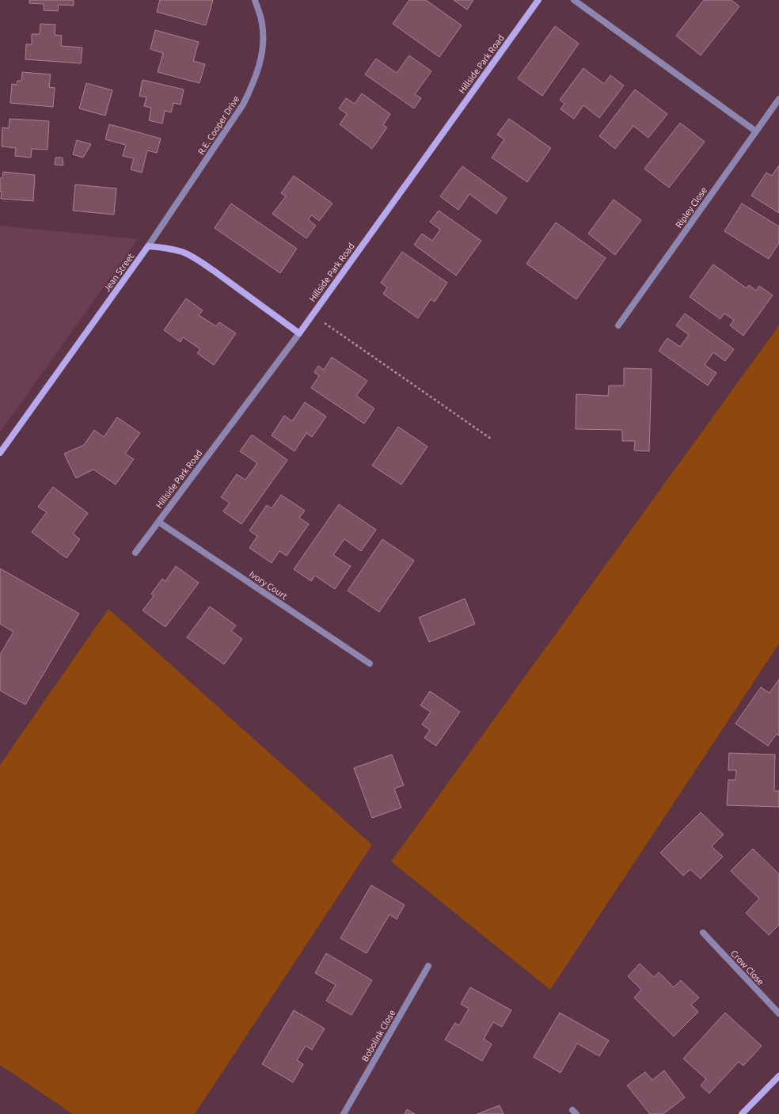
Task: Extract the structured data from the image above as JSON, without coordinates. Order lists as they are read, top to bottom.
{
  "streets": {
    "street": [
      "Hillside Park Road",
      "R.E. Cooper Drive",
      "Ripley Close",
      "Jean Street",
      "Ivory Court",
      "Crow Close",
      "Bobolink Close"
    ]
  },
  "crossings": [
    ["Hillside Park Road", "Ivory Court"],
    ["R.E. Cooper Drive", "Jean Street"]
  ]
}
